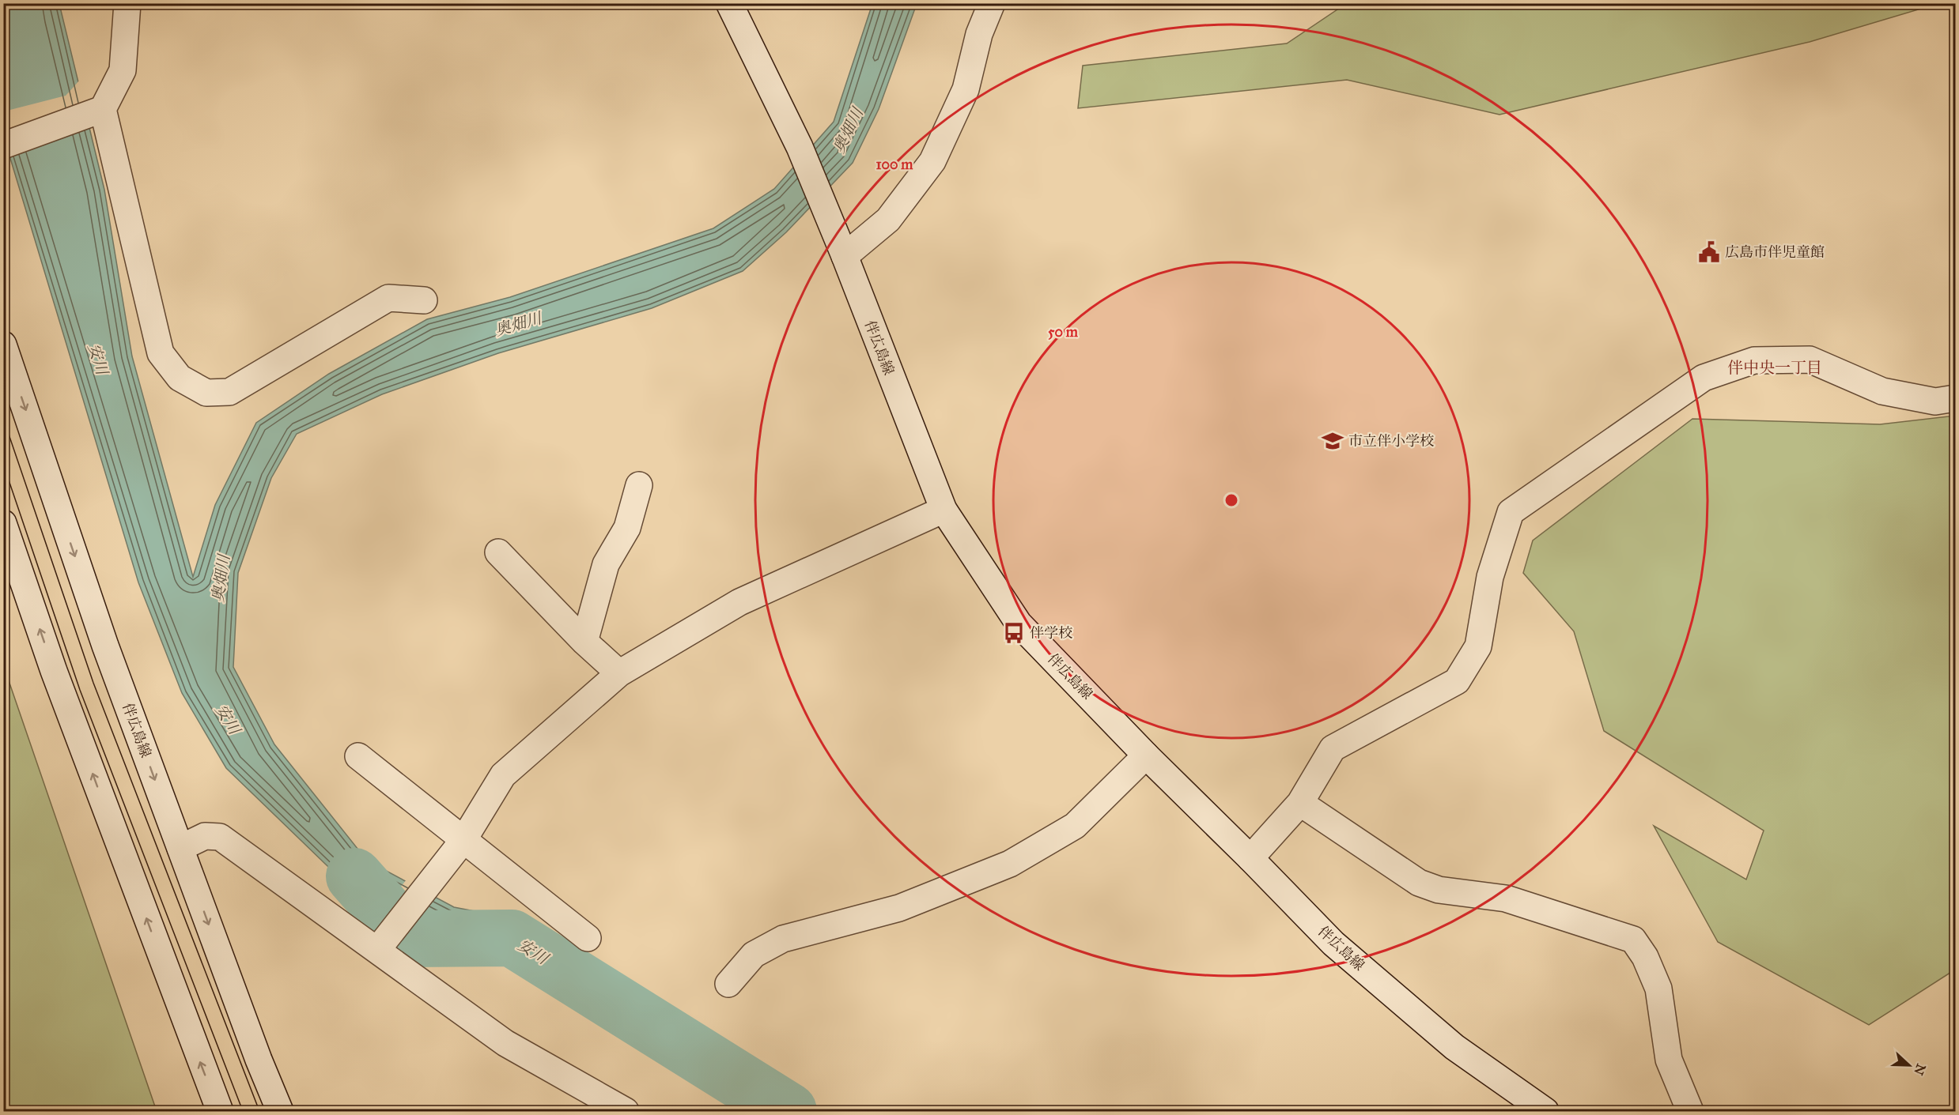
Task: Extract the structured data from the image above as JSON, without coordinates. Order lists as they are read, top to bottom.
{
  "streets": {
    "street": ["伴広島線"]
  },
  "districts": ["伴中央一丁目"],
  "water": ["奥畑川", "安川"],
  "places": {
    "public building": ["広島市伴児童館"],
    "school or university": ["市立伴小学校"],
    "bus stop": ["伴学校"]
  },
  "north": "right",
  "rings": ["100 m", "50 m"]
}
